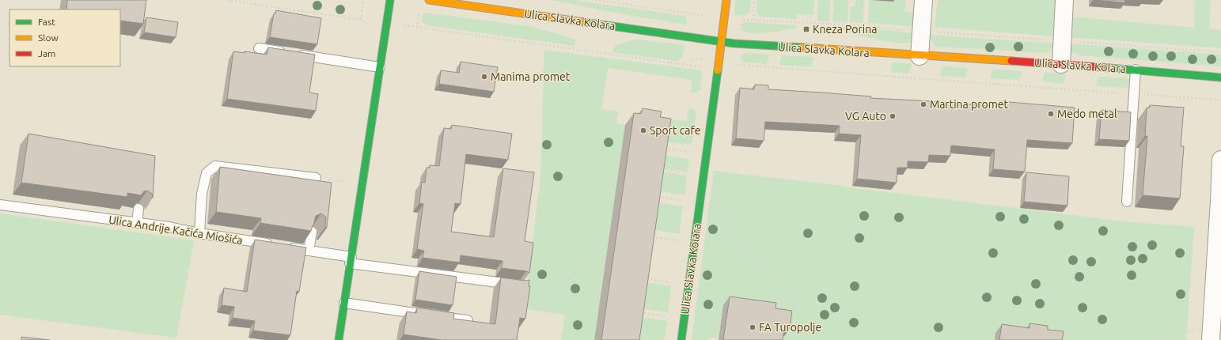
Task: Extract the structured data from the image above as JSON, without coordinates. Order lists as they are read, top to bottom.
{
  "streets": {
    "main road": ["Ulica Slavka Kolara"],
    "lane": ["Ulica Andrije Kačića Miošića"]
  },
  "places": {
    "transit": ["Kneza Porina"],
    "other": [
      "Manima promet",
      "Martina promet",
      "Medo metal",
      "VG Auto",
      "Sport cafe",
      "FA Turopolje"
    ]
  },
  "legend": ["Fast", "Slow", "Jam"]
}
